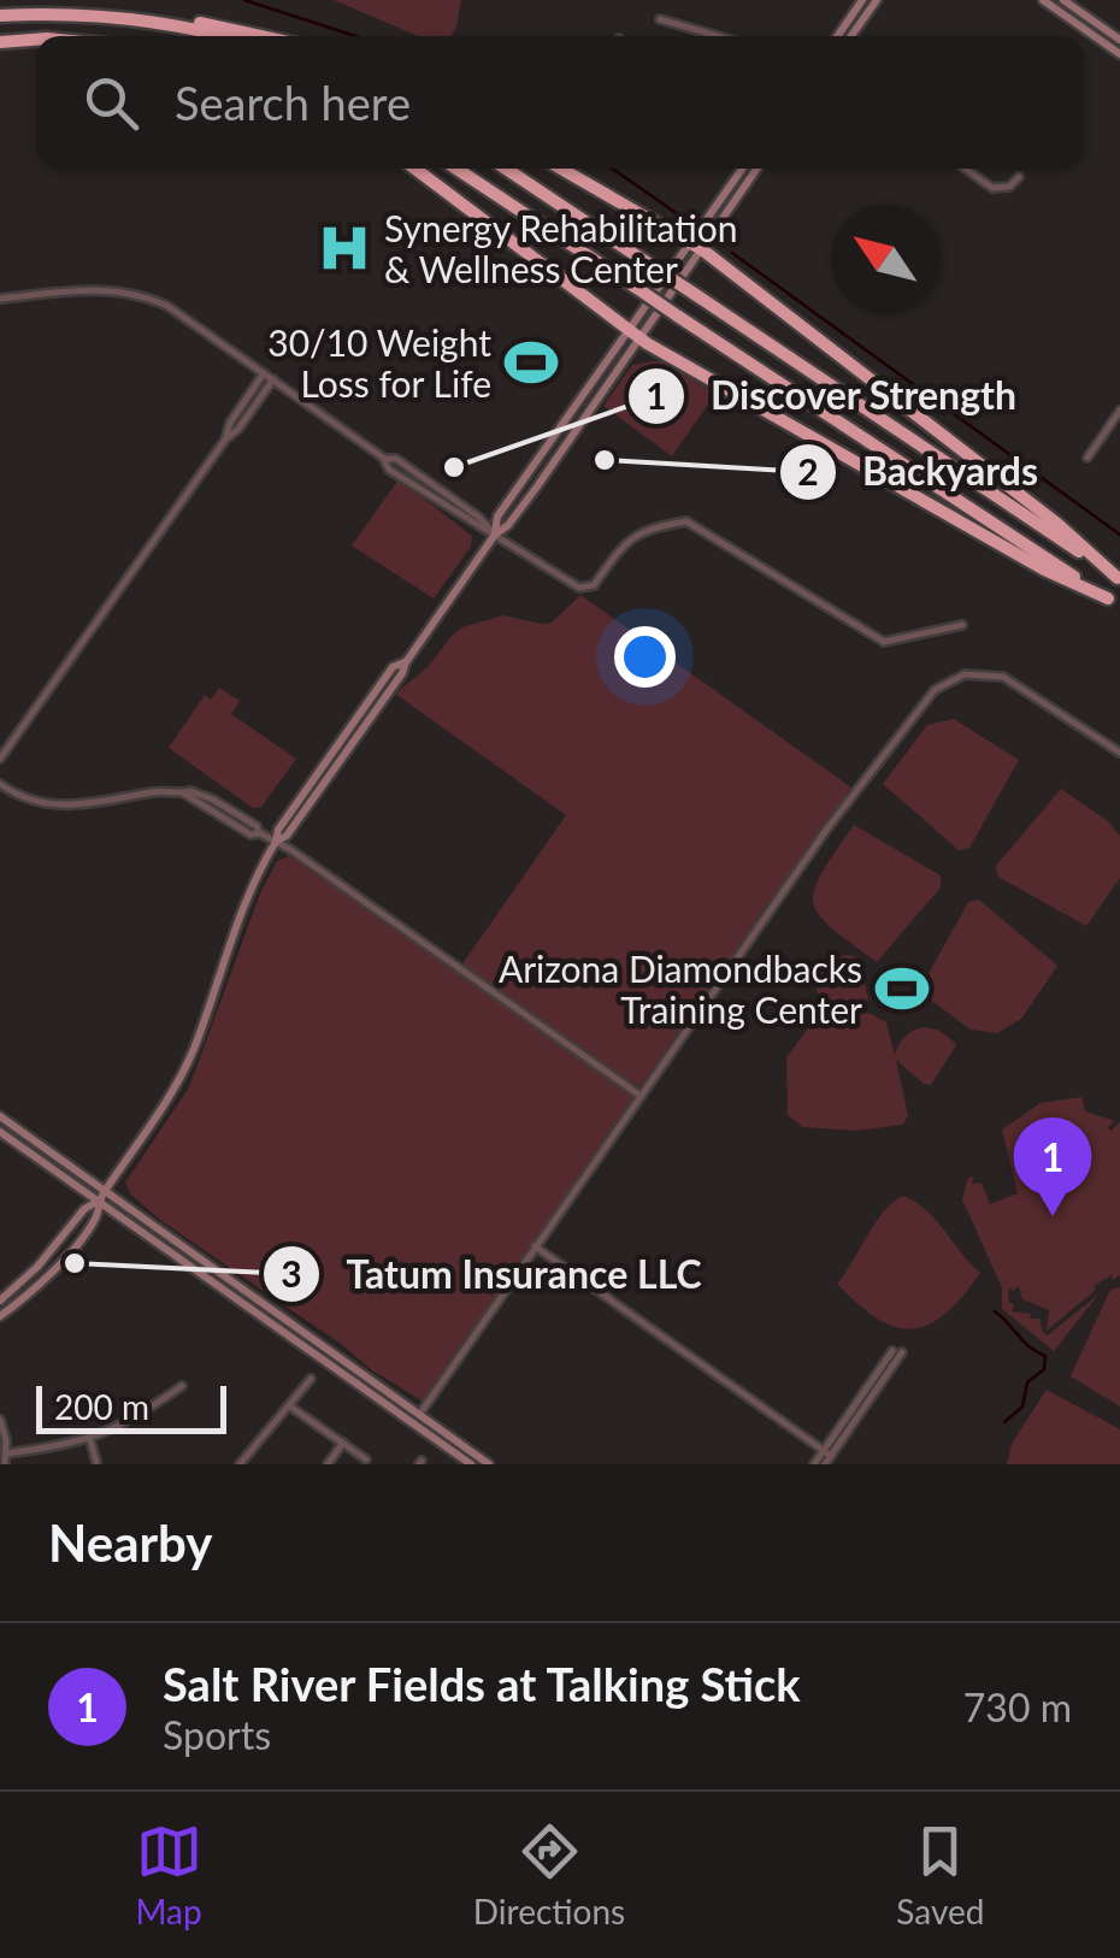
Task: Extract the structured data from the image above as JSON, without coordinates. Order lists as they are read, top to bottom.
{
  "places": {
    "hospital": ["Synergy Rehabilitation & Wellness Center"],
    "sports": ["30/10 Weight Loss for Life", "Arizona Diamondbacks Training Center"],
    "other": ["Backyards", "Discover Strength", "Tatum Insurance LLC"]
  },
  "scale_bar": "200 m",
  "north": "top left",
  "page": {
    "search": "Search here",
    "pins": "1",
    "scale": "200 m",
    "heading": "Nearby",
    "list": [
      {
        "mark": "1",
        "name": "Salt River Fields at Talking Stick",
        "note": "Sports",
        "value": "730 m"
      }
    ],
    "nav": ["Map", "Directions", "Saved"]
  }
}
